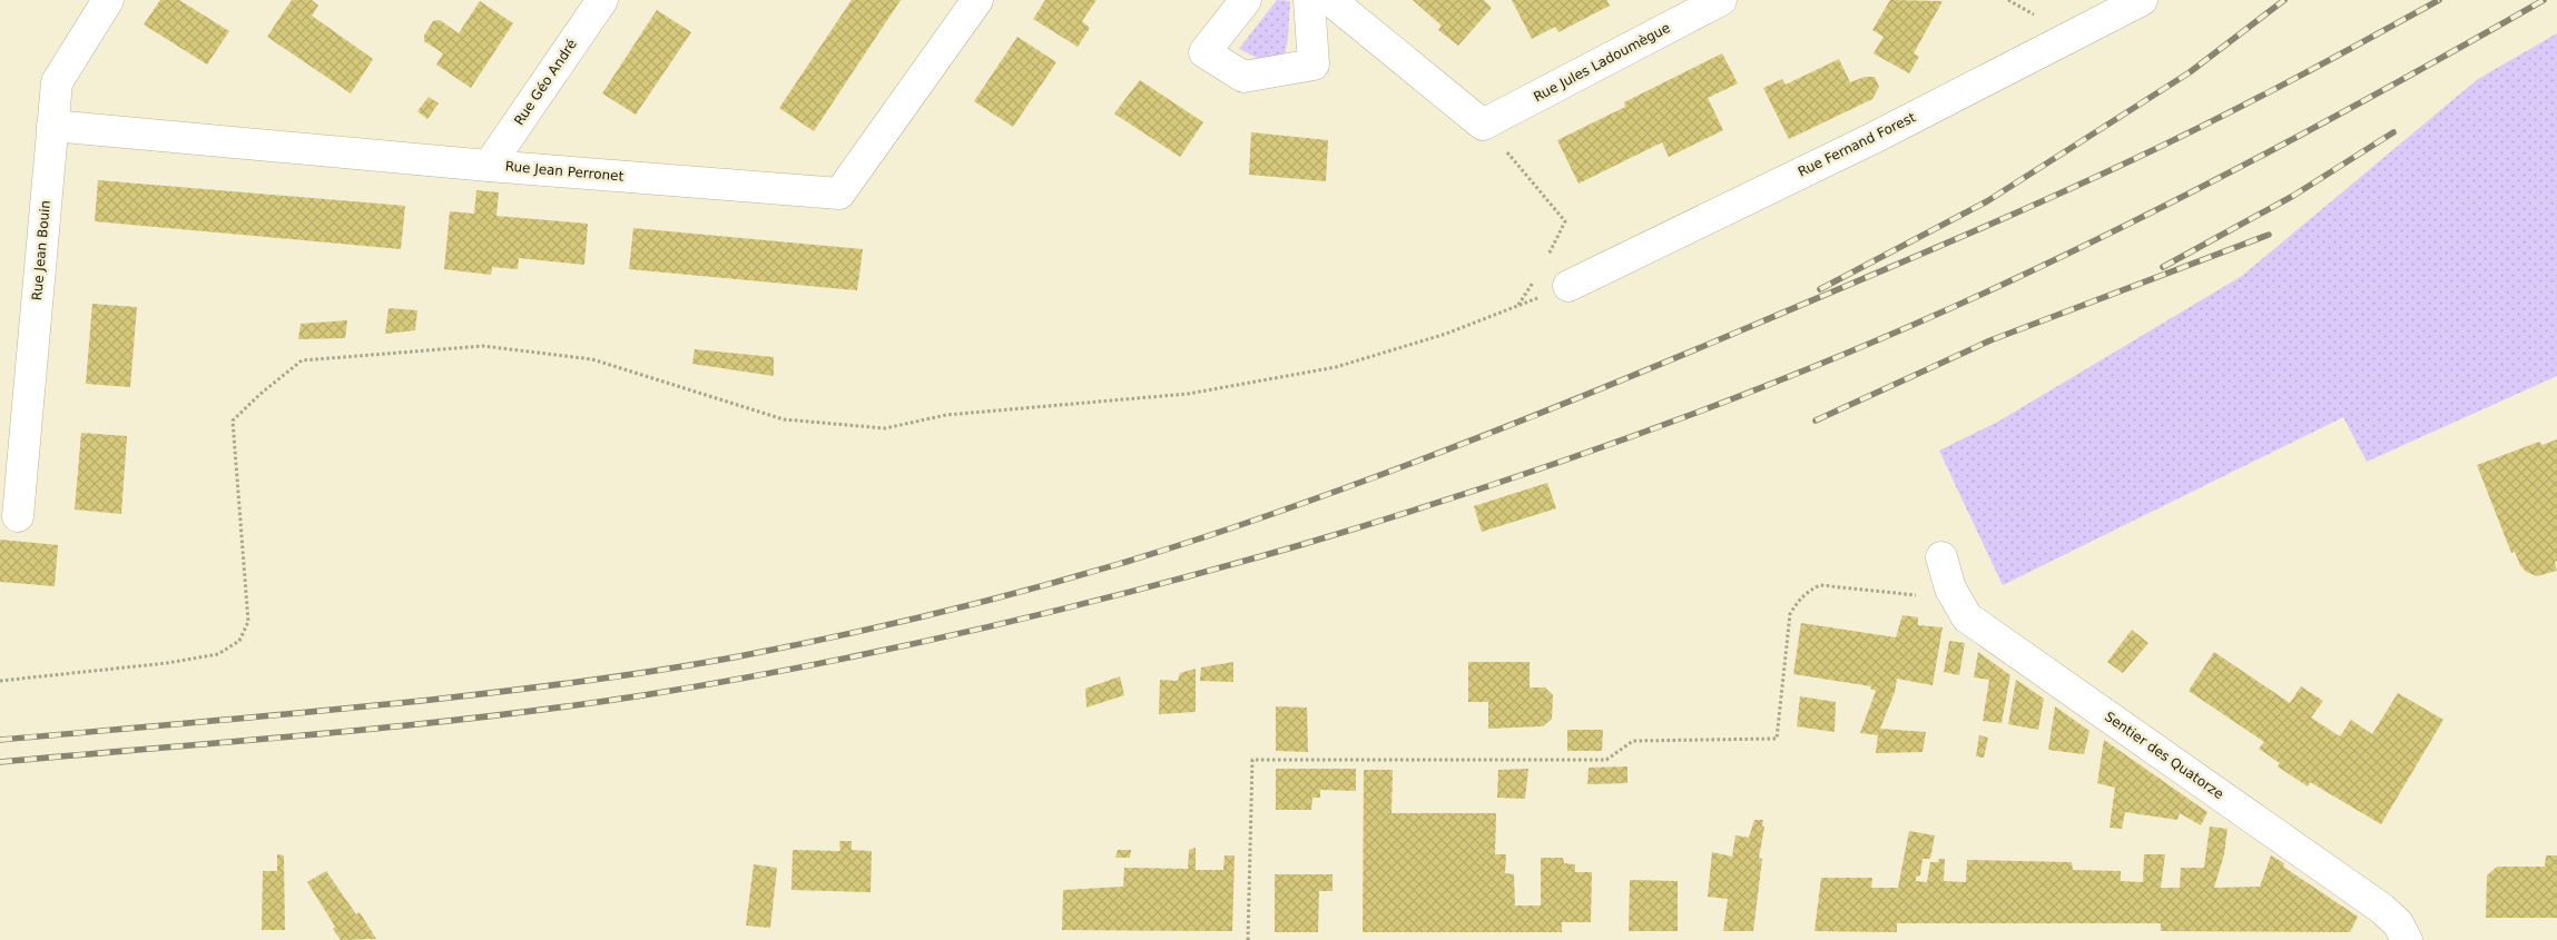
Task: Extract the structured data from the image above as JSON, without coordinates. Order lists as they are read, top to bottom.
{
  "streets": {
    "street": [
      "Rue Jules Ladoumègue",
      "Rue Géo André",
      "Rue Fernand Forest",
      "Rue Jean Perronet",
      "Rue Jean Bouin",
      "Sentier des Quatorze"
    ]
  },
  "crossings": [
    ["Rue Géo André", "Rue Jean Perronet"],
    ["Rue Jean Perronet", "Rue Jean Bouin"]
  ]
}
